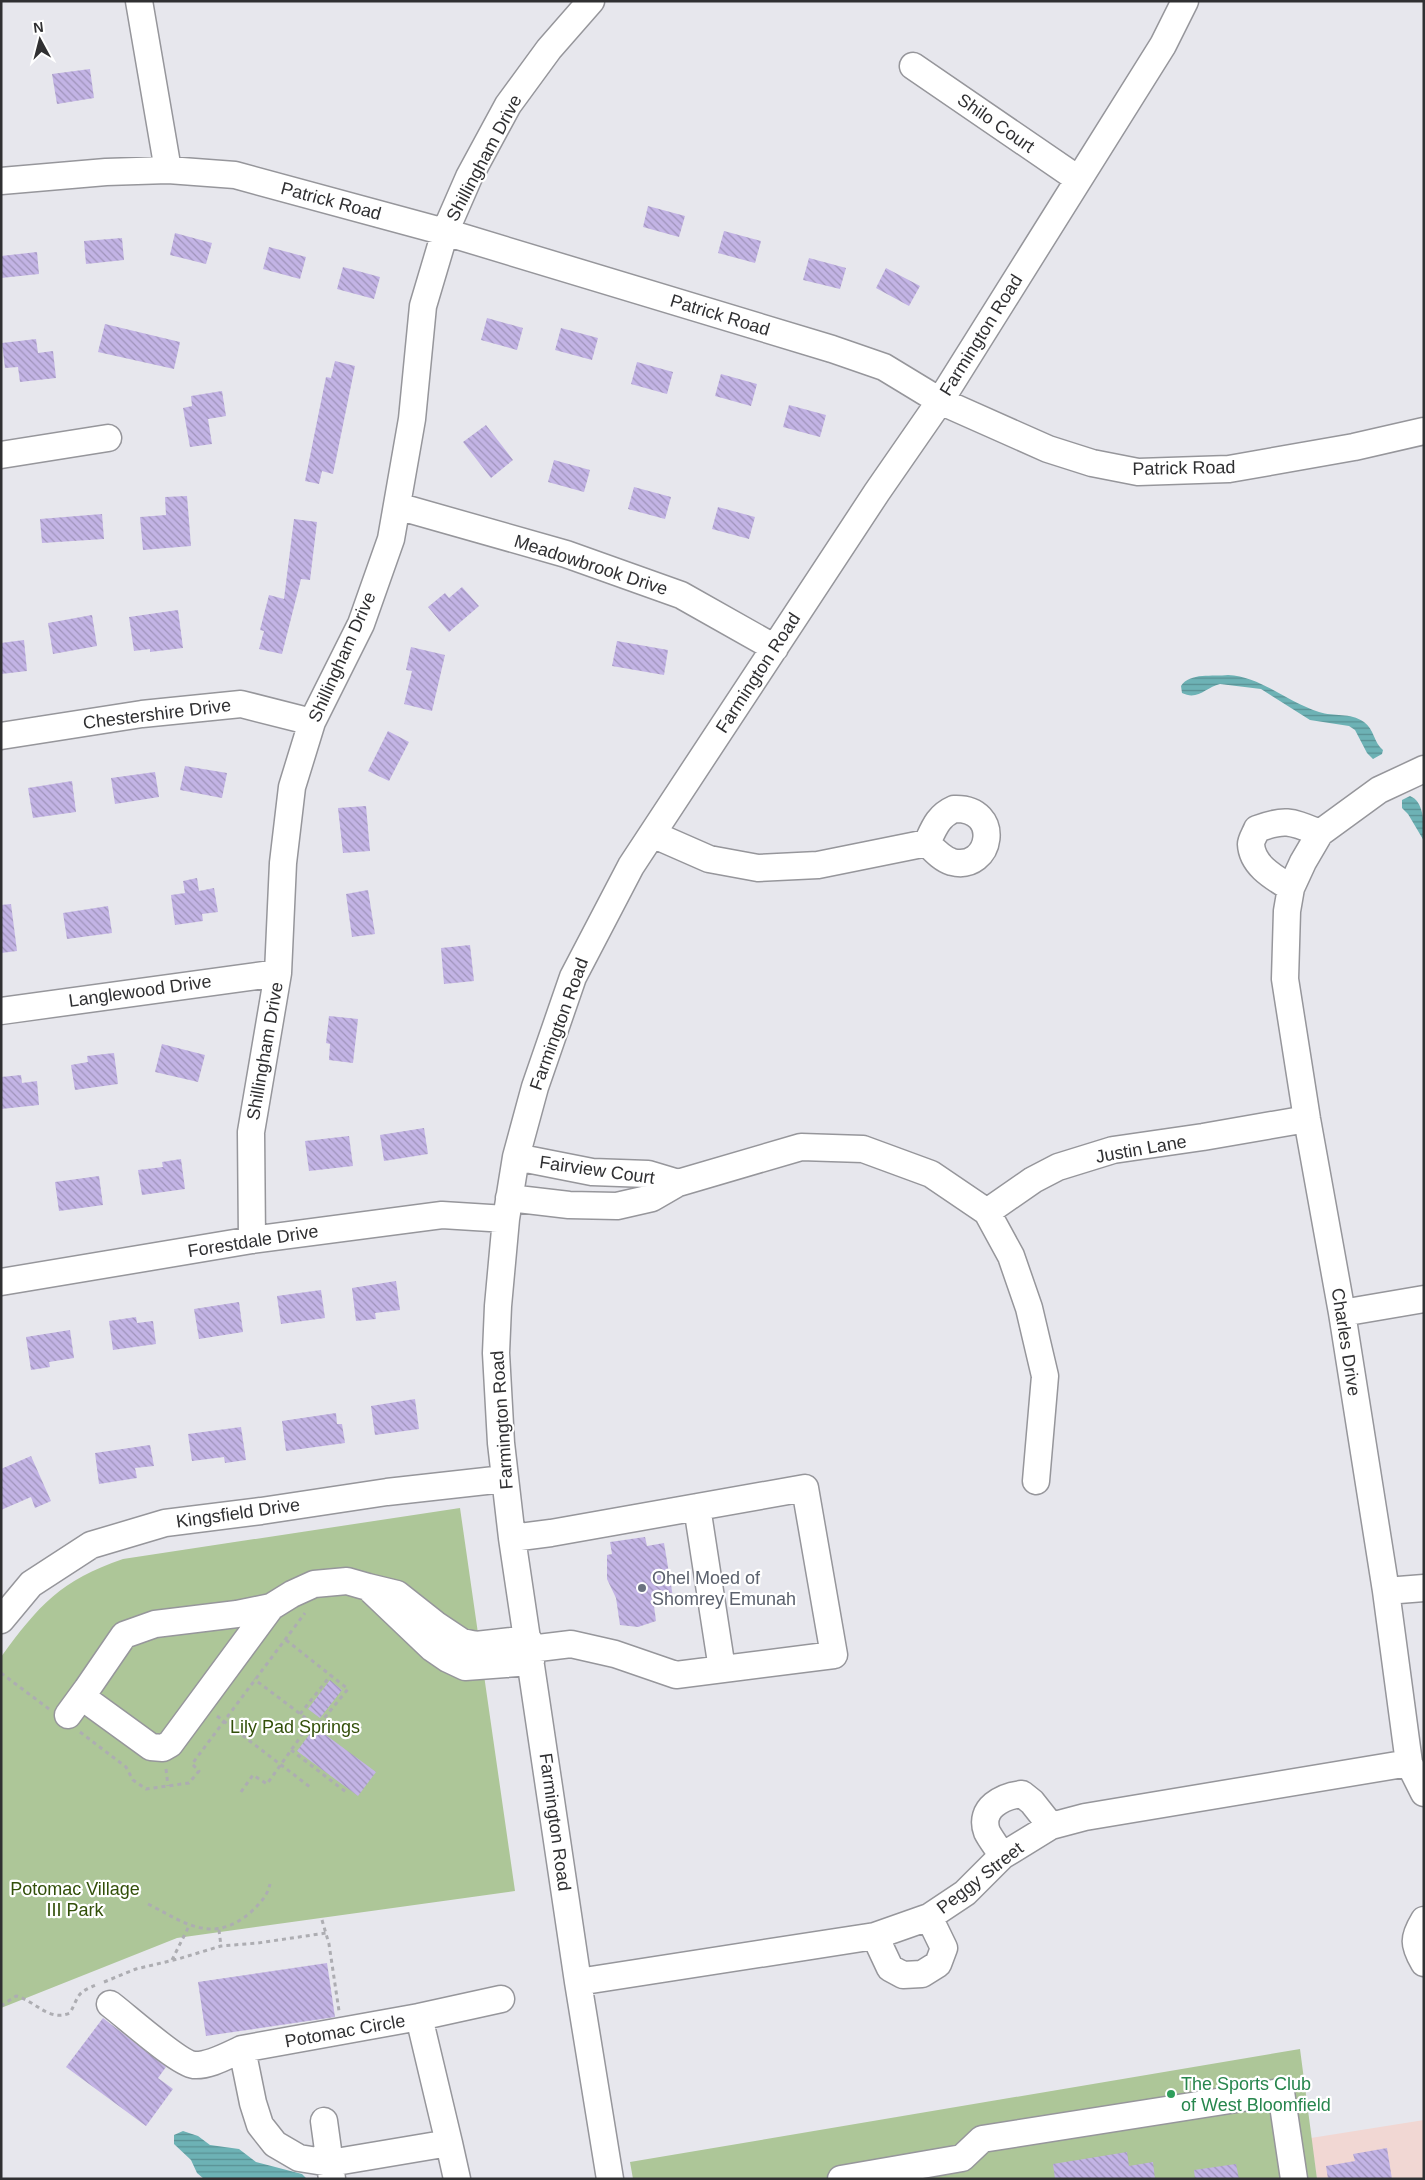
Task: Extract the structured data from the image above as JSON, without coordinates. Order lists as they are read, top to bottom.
{
  "streets": {
    "street": [
      "Shilo Court",
      "Shillingham Drive",
      "Patrick Road",
      "Farmington Road",
      "Meadowbrook Drive",
      "Chestershire Drive",
      "Langlewood Drive",
      "Justin Lane",
      "Fairview Court",
      "Forestdale Drive",
      "Charles Drive",
      "Kingsfield Drive",
      "Peggy Street",
      "Potomac Circle"
    ]
  },
  "crossings": [
    ["Shilo Court", "Farmington Road"],
    ["Shillingham Drive", "Patrick Road"],
    ["Shillingham Drive", "Meadowbrook Drive"],
    ["Shillingham Drive", "Chestershire Drive"],
    ["Shillingham Drive", "Langlewood Drive"],
    ["Shillingham Drive", "Forestdale Drive"],
    ["Patrick Road", "Farmington Road"],
    ["Farmington Road", "Meadowbrook Drive"],
    ["Farmington Road", "Fairview Court"],
    ["Farmington Road", "Forestdale Drive"],
    ["Farmington Road", "Kingsfield Drive"],
    ["Farmington Road", "Peggy Street"],
    ["Justin Lane", "Fairview Court"],
    ["Justin Lane", "Charles Drive"],
    ["Fairview Court", "Forestdale Drive"],
    ["Charles Drive", "Peggy Street"]
  ],
  "parks": ["Lily Pad Springs", "Potomac Village III Park"],
  "places": ["Ohel Moed of Shomrey Emunah", "The Sports Club of West Bloomfield"],
  "north": "top"
}
